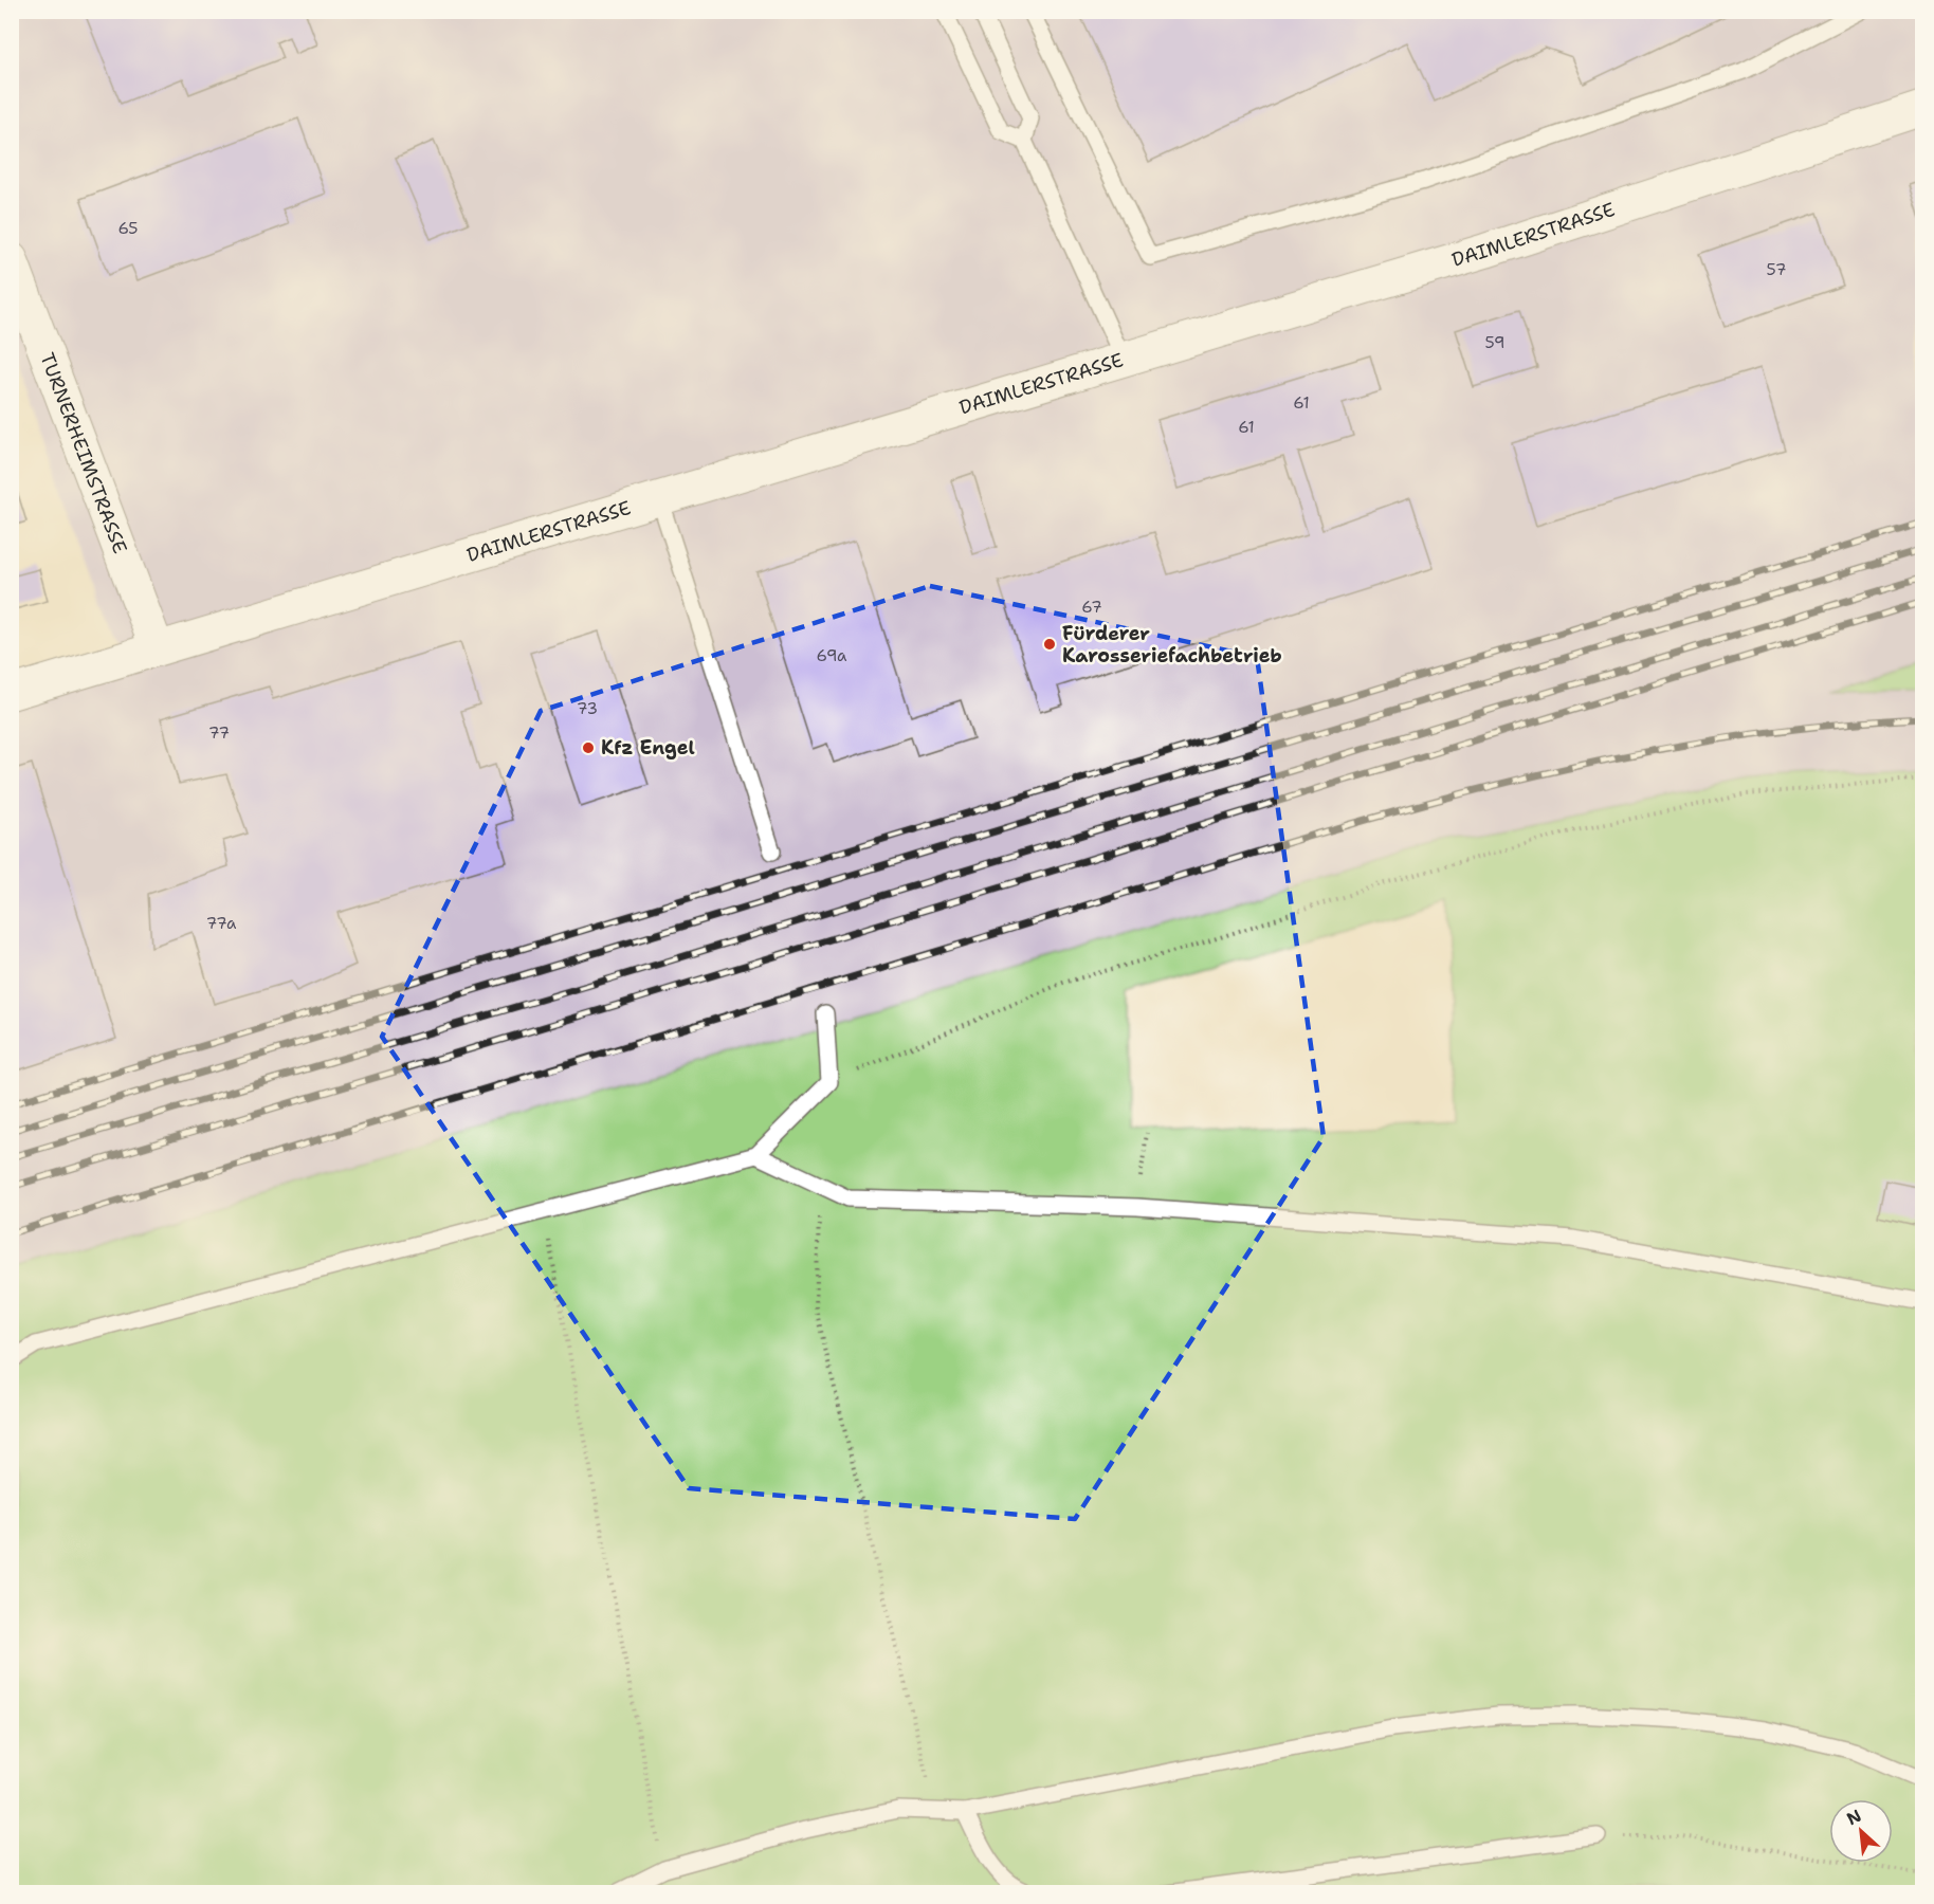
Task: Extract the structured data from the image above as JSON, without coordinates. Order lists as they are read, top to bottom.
{
  "streets": {
    "street": ["DAIMLERSTRASSE", "TURNERHEIMSTRASSE"]
  },
  "crossings": [
    ["DAIMLERSTRASSE", "TURNERHEIMSTRASSE"]
  ],
  "places": ["Fürderer Karosseriefachbetrieb", "Kfz Engel"],
  "house_numbers": [
    "65",
    "57",
    "59",
    "61",
    "61",
    "67",
    "69a",
    "73",
    "77",
    "77a"
  ],
  "north": "top left"
}
